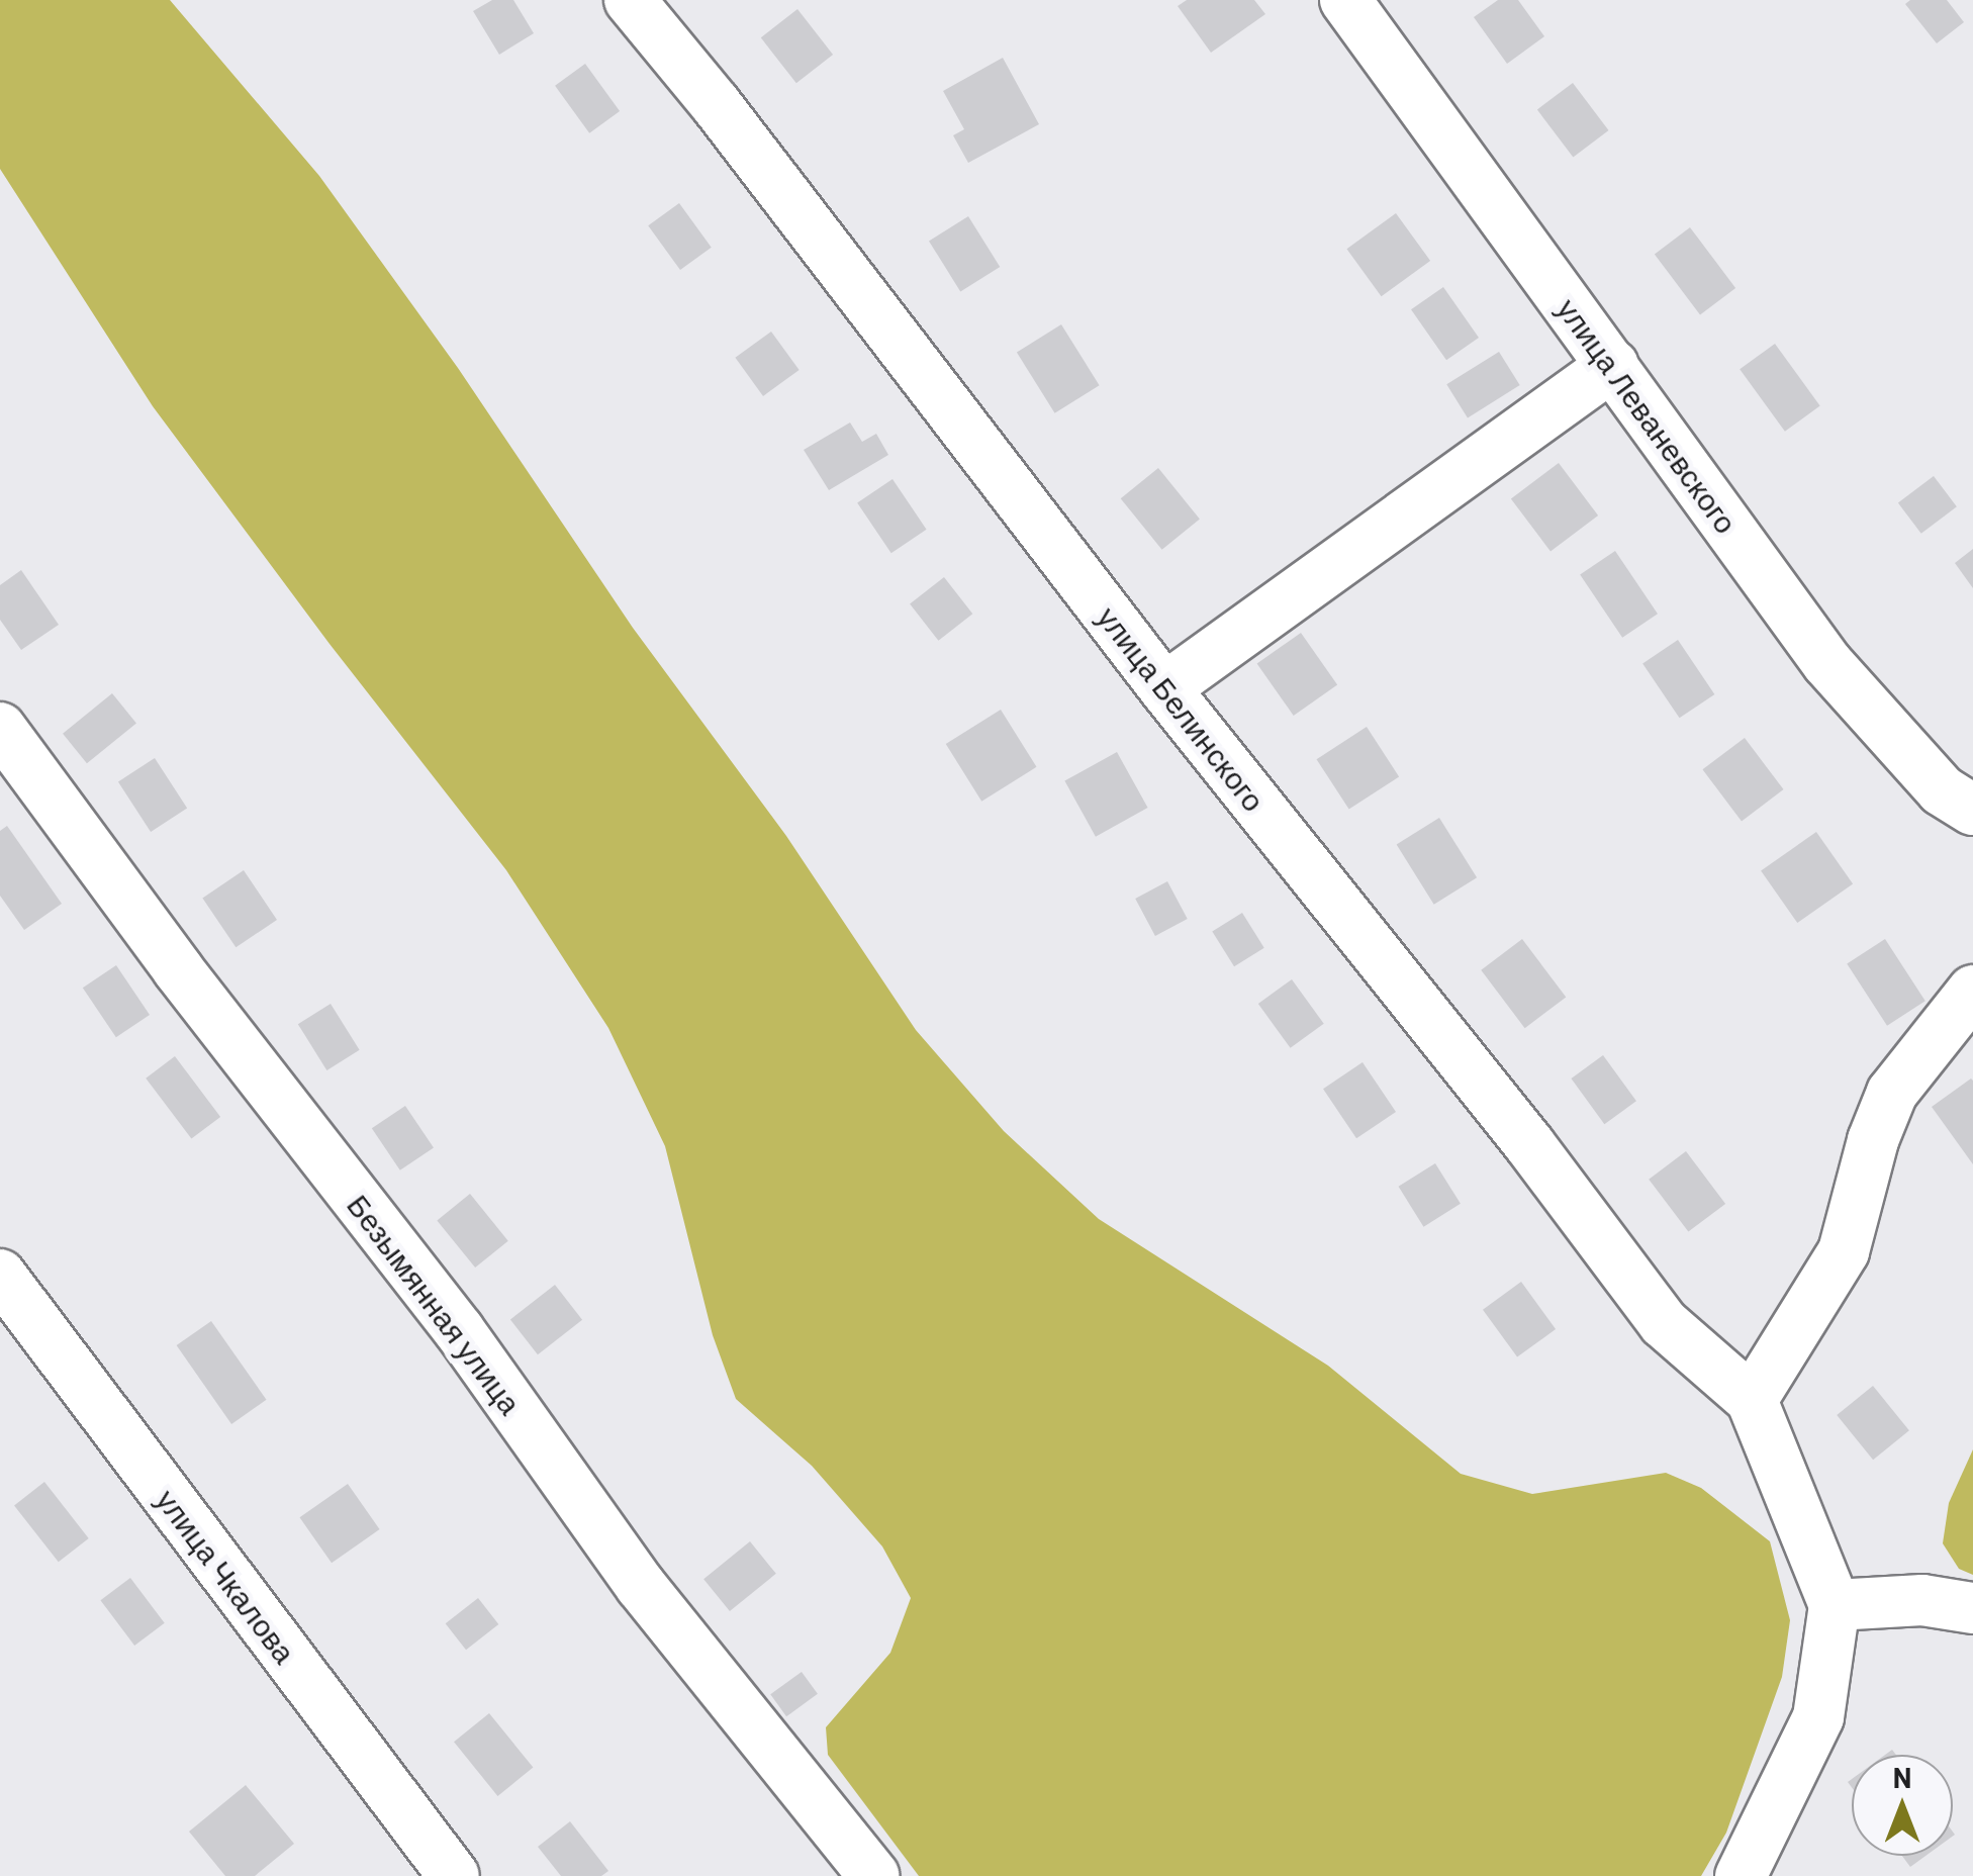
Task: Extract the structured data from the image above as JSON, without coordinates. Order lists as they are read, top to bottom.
{
  "streets": {
    "street": [
      "улица Леваневского",
      "улица Белинского",
      "Безымянная улица",
      "улица Чкалова"
    ]
  },
  "north": "top"
}
